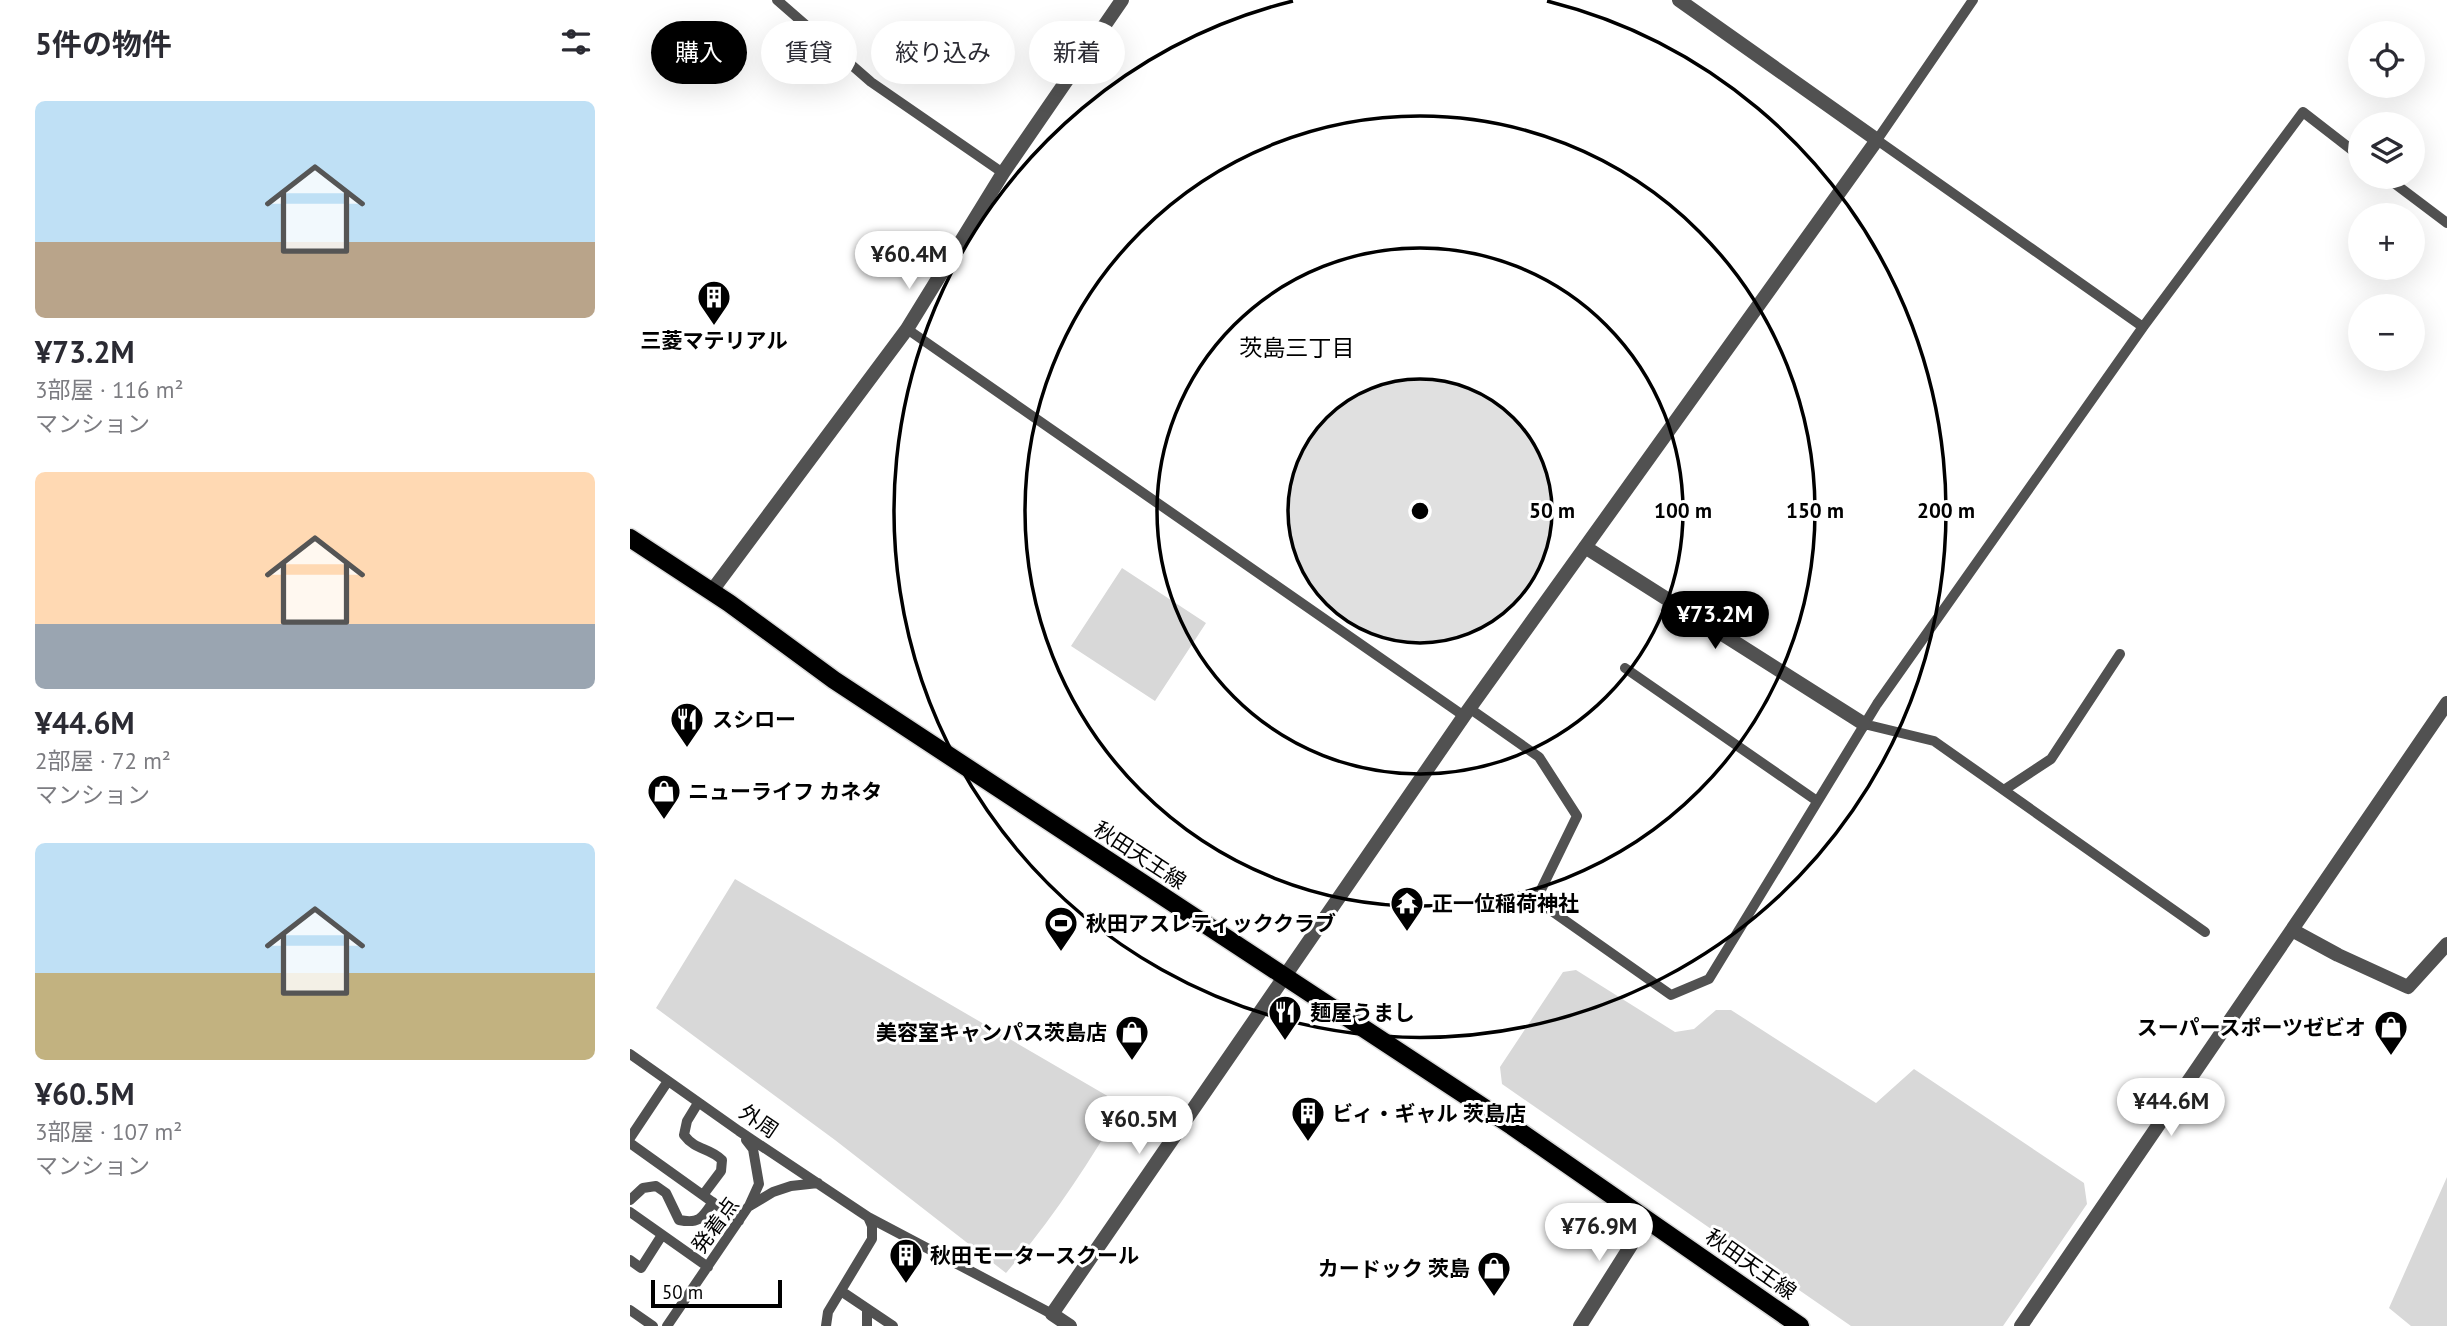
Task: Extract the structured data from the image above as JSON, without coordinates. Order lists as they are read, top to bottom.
{
  "streets": {
    "main road": ["秋田天王線"],
    "lane": ["外周", "発着点"]
  },
  "crossings": [
    ["外周", "発着点"]
  ],
  "districts": ["茨島三丁目"],
  "places": {
    "building": ["三菱マテリアル", "ビィ・ギャル 茨島店", "秋田モータースクール"],
    "restaurant": ["スシロー", "麺屋うまし"],
    "shop": [
      "ニューライフ カネタ",
      "スーパースポーツゼビオ",
      "美容室キャンパス茨島店",
      "カードック 茨島"
    ],
    "temple": ["正一位稲荷神社"],
    "sports": ["秋田アスレティッククラブ"]
  },
  "scale_bar": "50 m",
  "page": {
    "heading": "5件の物件",
    "map_buttons": ["+", "−"],
    "chip": [
      "購入",
      "賃貸",
      "絞り込み",
      "新着"
    ],
    "list": [
      {
        "name": "¥73.2M",
        "note": "3部屋 · 116 m² · マンション"
      },
      {
        "name": "¥44.6M",
        "note": "2部屋 · 72 m² · マンション"
      },
      {
        "name": "¥60.5M",
        "note": "3部屋 · 107 m² · マンション"
      }
    ],
    "price": [
      "¥60.4M",
      "¥73.2M",
      "¥44.6M",
      "¥60.5M",
      "¥76.9M"
    ],
    "scale": "50 m"
  },
  "rings": [
    "50 m",
    "100 m",
    "150 m",
    "200 m"
  ]
}
